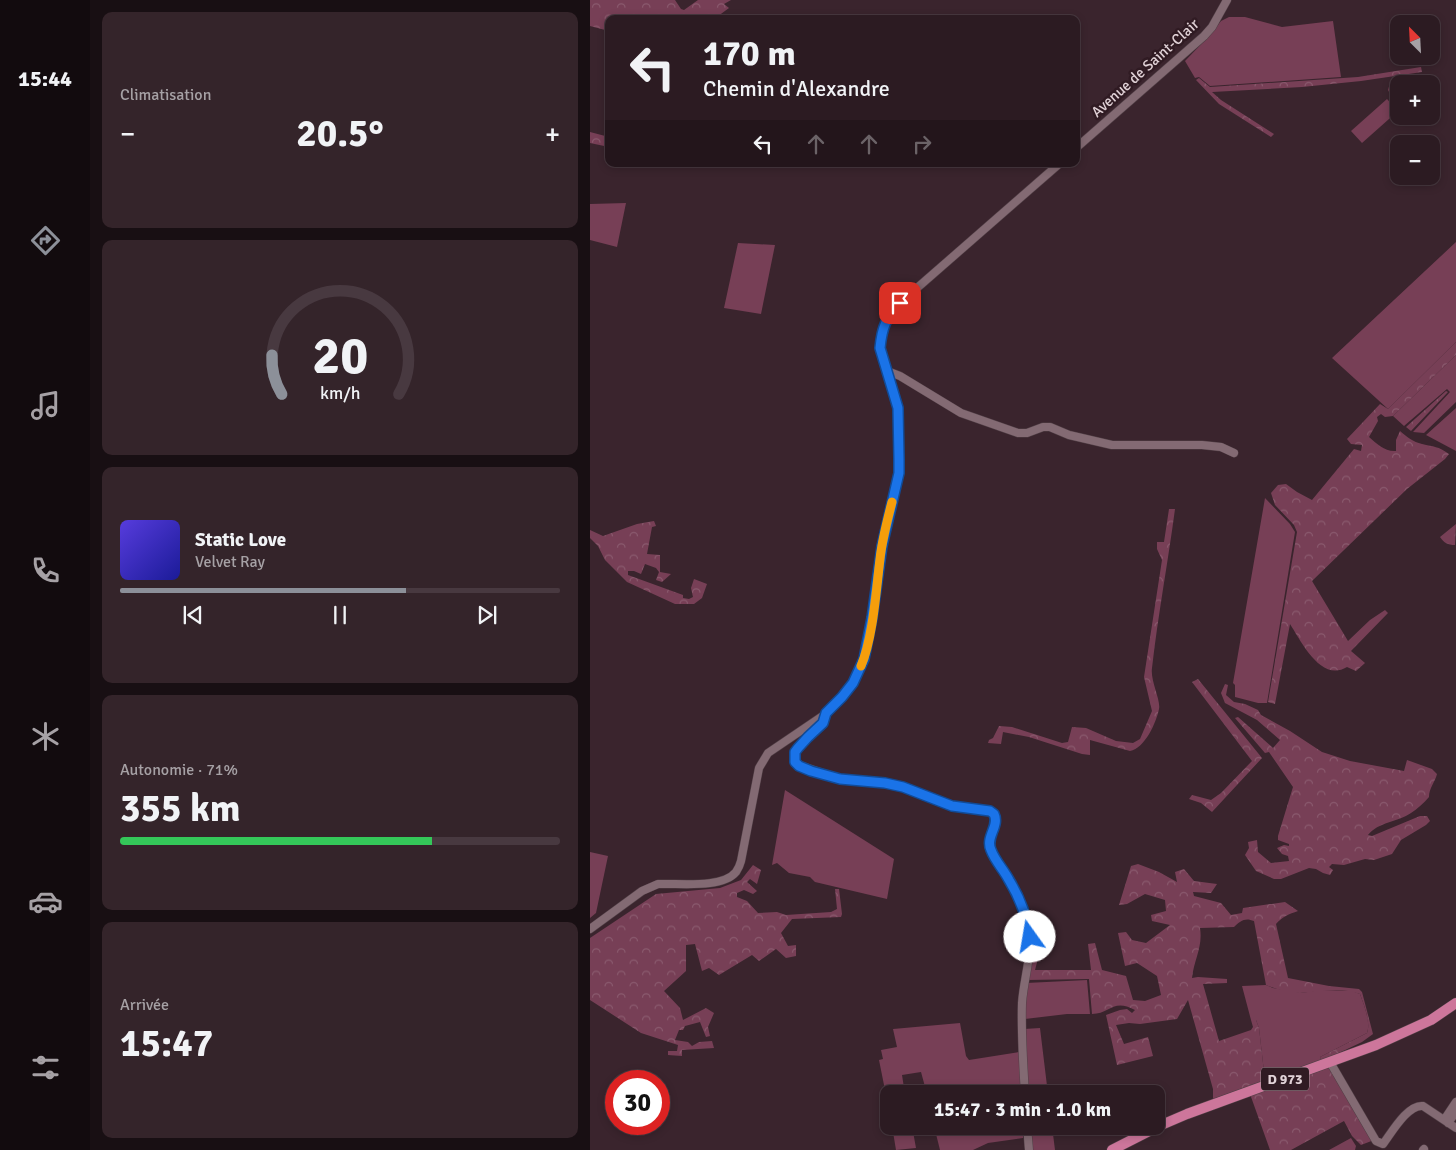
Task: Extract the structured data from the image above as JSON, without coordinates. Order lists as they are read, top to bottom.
{
  "streets": {
    "main road": ["D 973"],
    "street": ["Avenue de Saint-Clair"]
  },
  "north": "top left",
  "page": {
    "tabs": "15:44",
    "tile": [
      "Climatisation",
      ["Autonomie · 71%", "355 km"],
      ["Arrivée", "15:47"]
    ],
    "map_buttons": ["+", "−"],
    "turn": ["170 m", "Chemin d'Alexandre"],
    "heat": ["−", "20.5°", "+"],
    "song": ["Static Love", "Velvet Ray"],
    "limit": "30",
    "trip": "15:47 · 3 min · 1.0 km",
    "gauge": ["20", "km/h"]
  }
}
